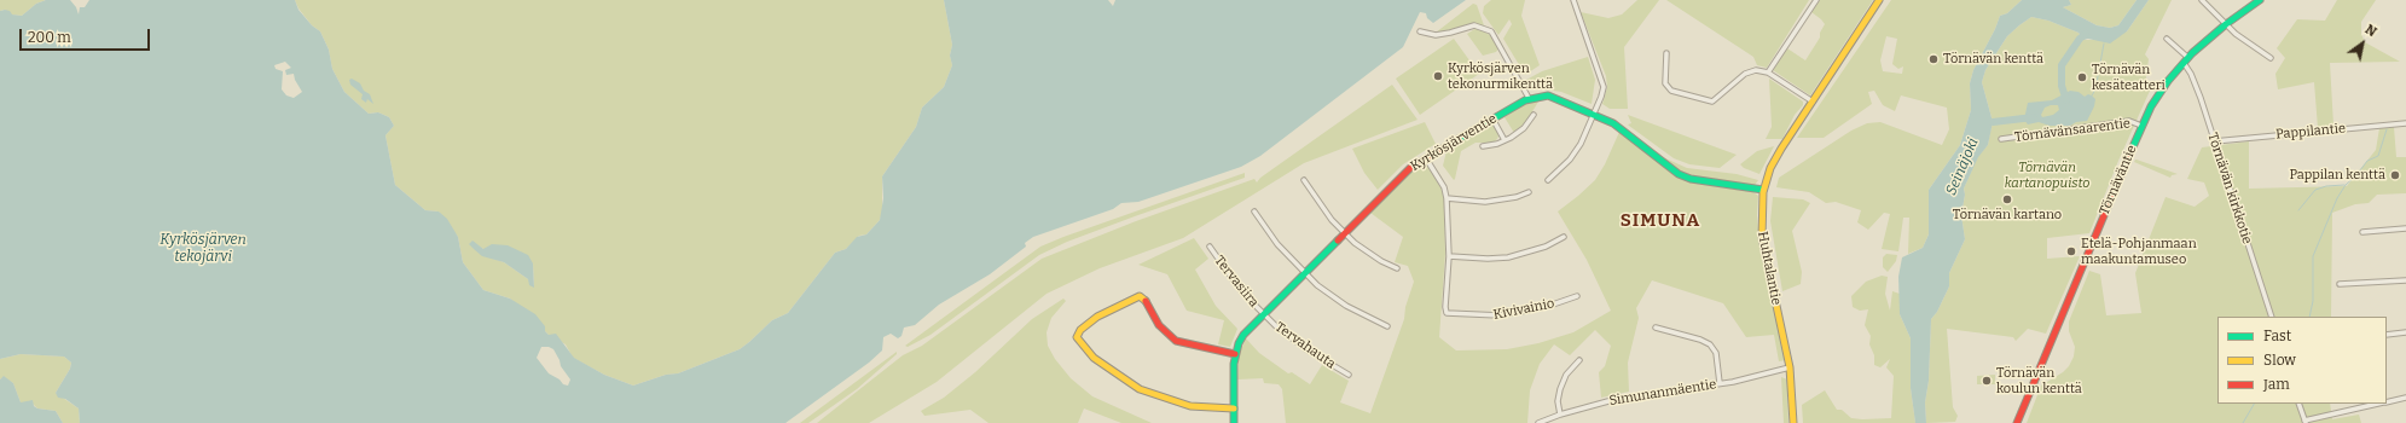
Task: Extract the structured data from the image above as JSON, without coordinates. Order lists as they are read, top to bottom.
{
  "streets": {
    "street": [
      "Törnävänsaarentie",
      "Pappilantie",
      "Kyrkösjärventie",
      "Törnäväntie",
      "Törnävän kirkkotie",
      "Huhtalantie",
      "Tervasiira",
      "Kivivainio",
      "Tervahauta",
      "Simunanmäentie"
    ]
  },
  "crossings": [
    ["Törnävänsaarentie", "Törnäväntie"],
    ["Pappilantie", "Törnävän kirkkotie"],
    ["Kyrkösjärventie", "Huhtalantie"],
    ["Kyrkösjärventie", "Tervasiira"],
    ["Kyrkösjärventie", "Tervahauta"],
    ["Törnäväntie", "Törnävän kirkkotie"],
    ["Huhtalantie", "Simunanmäentie"],
    ["Tervasiira", "Tervahauta"]
  ],
  "districts": ["SIMUNA"],
  "water": ["Seinäjoki", "Kyrkösjärven tekojärvi"],
  "parks": ["Törnävän kartanopuisto"],
  "places": [
    "Törnävän kenttä",
    "Kyrkösjärven tekonurmikenttä",
    "Törnävän kesäteatteri",
    "Pappilan kenttä",
    "Törnävän kartano",
    "Etelä-Pohjanmaan maakuntamuseo",
    "Törnävän koulun kenttä"
  ],
  "legend": ["Fast", "Slow", "Jam"],
  "scale_bar": "200 m",
  "north": "top right"
}
